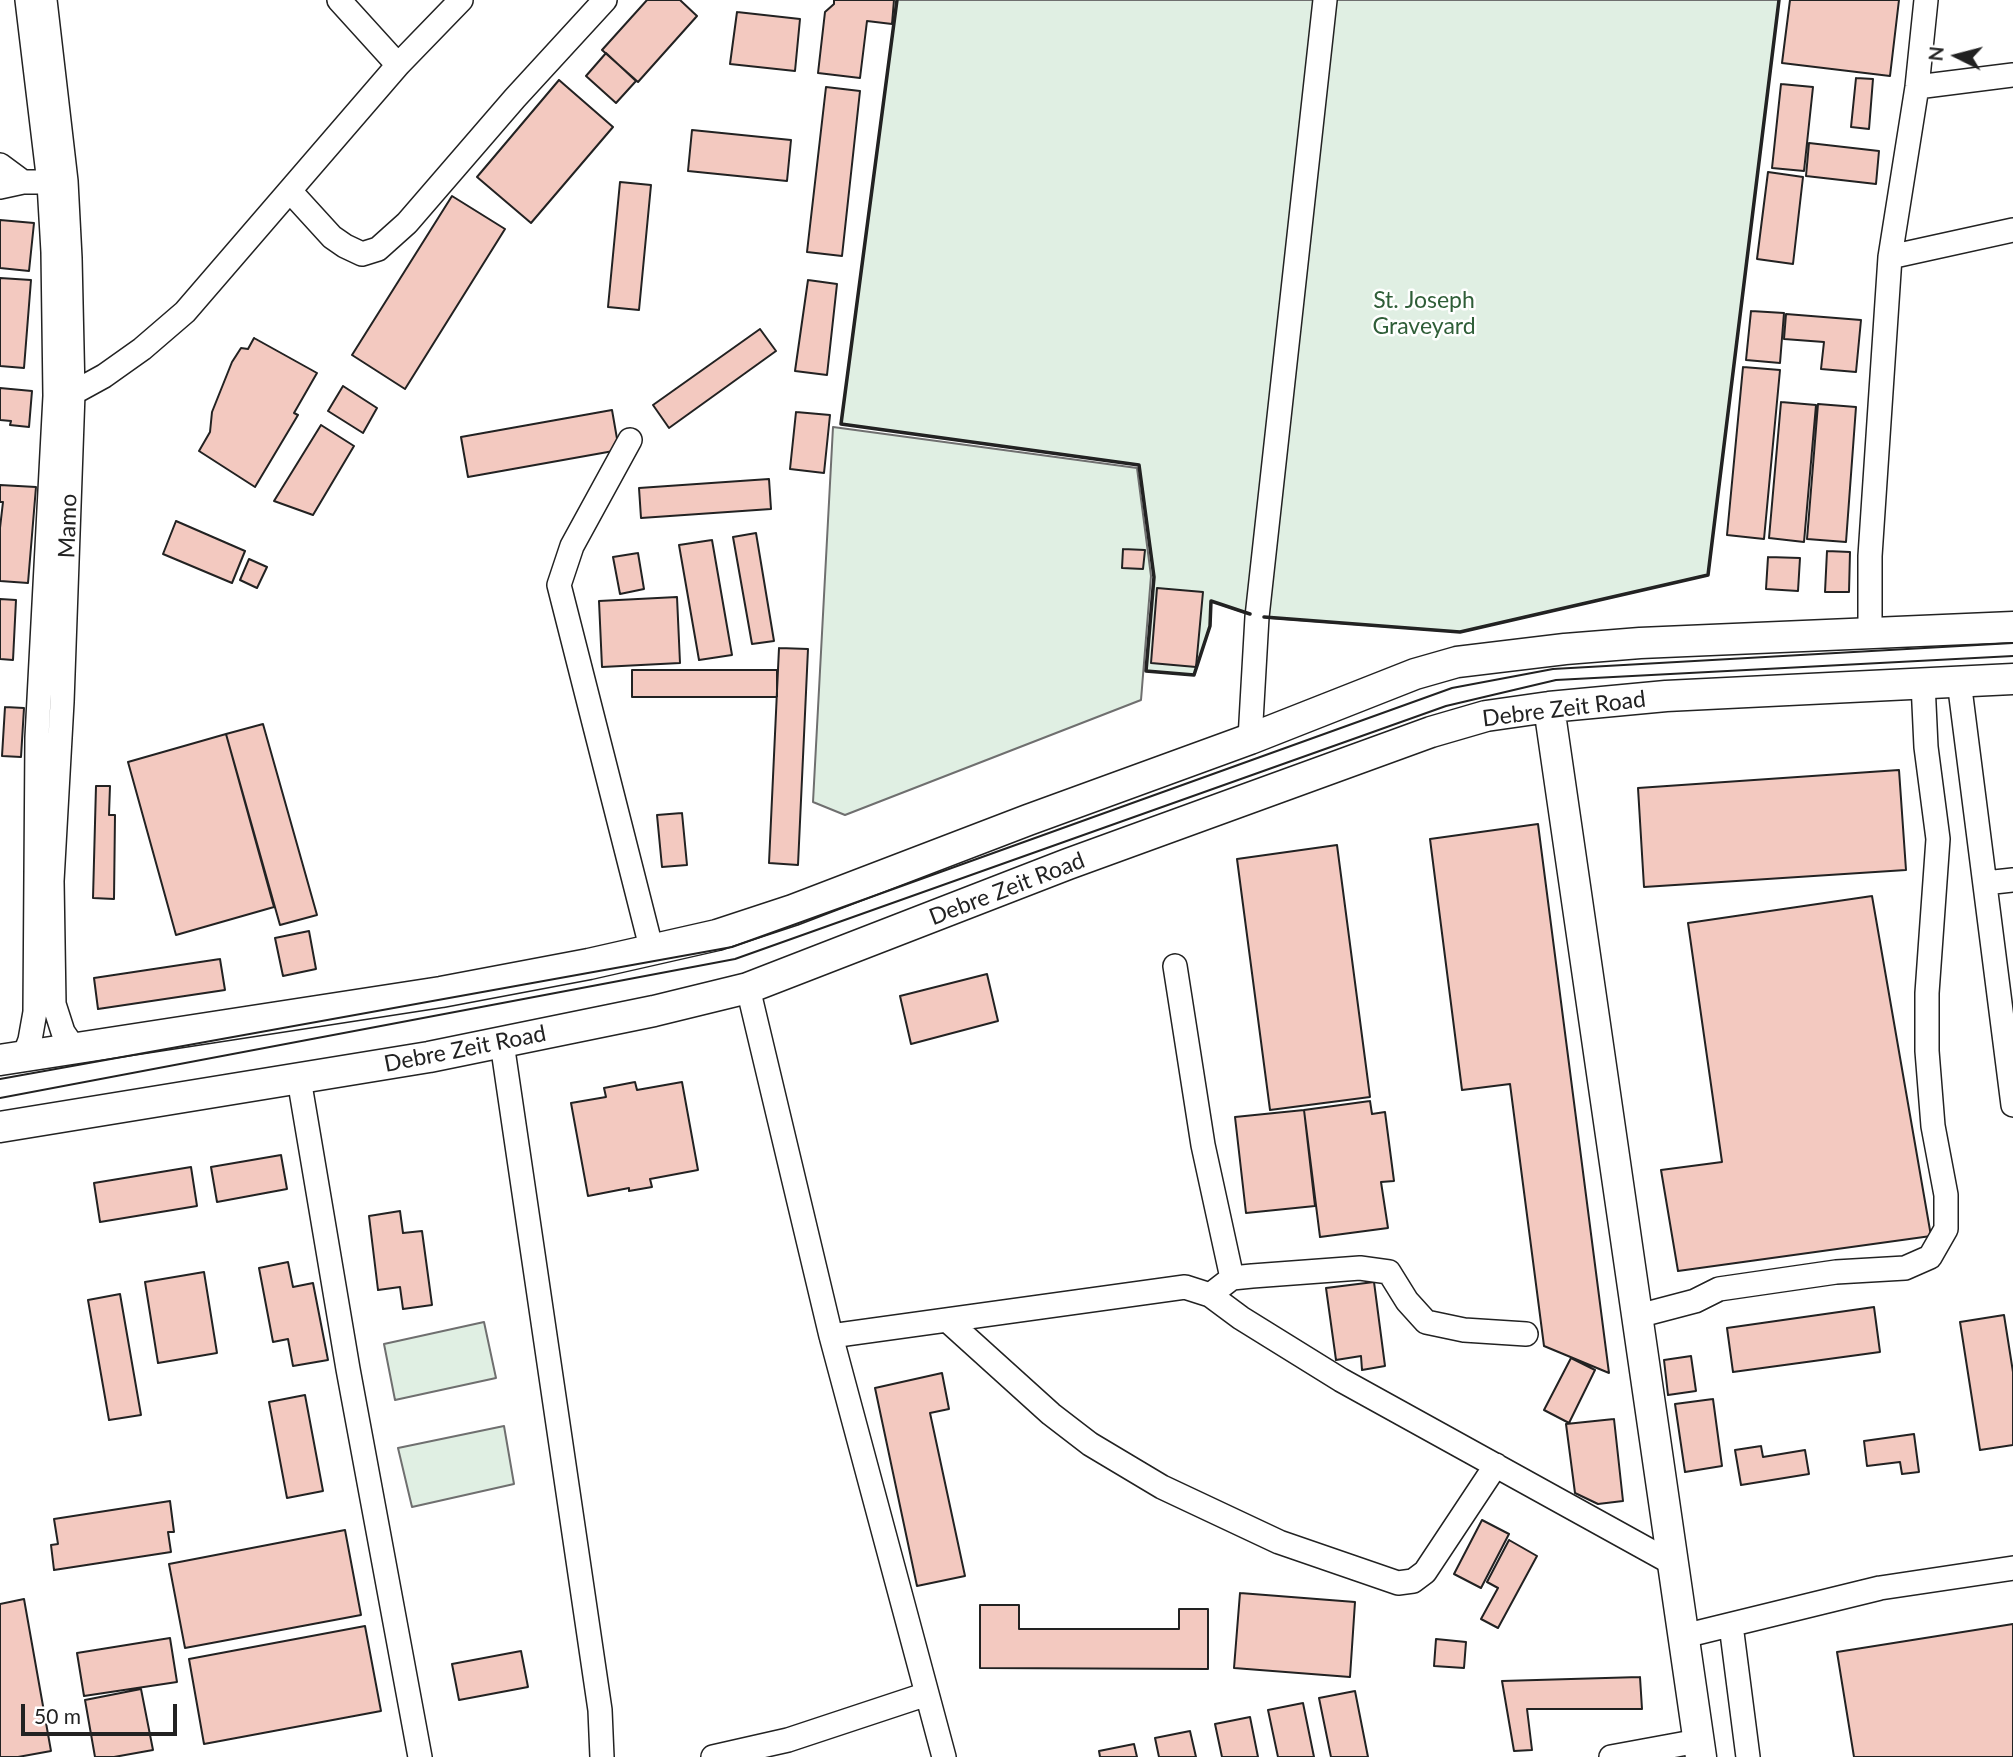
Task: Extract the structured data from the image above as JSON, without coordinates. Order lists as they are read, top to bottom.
{
  "streets": {
    "main road": ["Debre Zeit Road"],
    "street": ["Mamo"]
  },
  "parks": ["St. Joseph Graveyard"],
  "scale_bar": "50 m",
  "north": "left"
}
